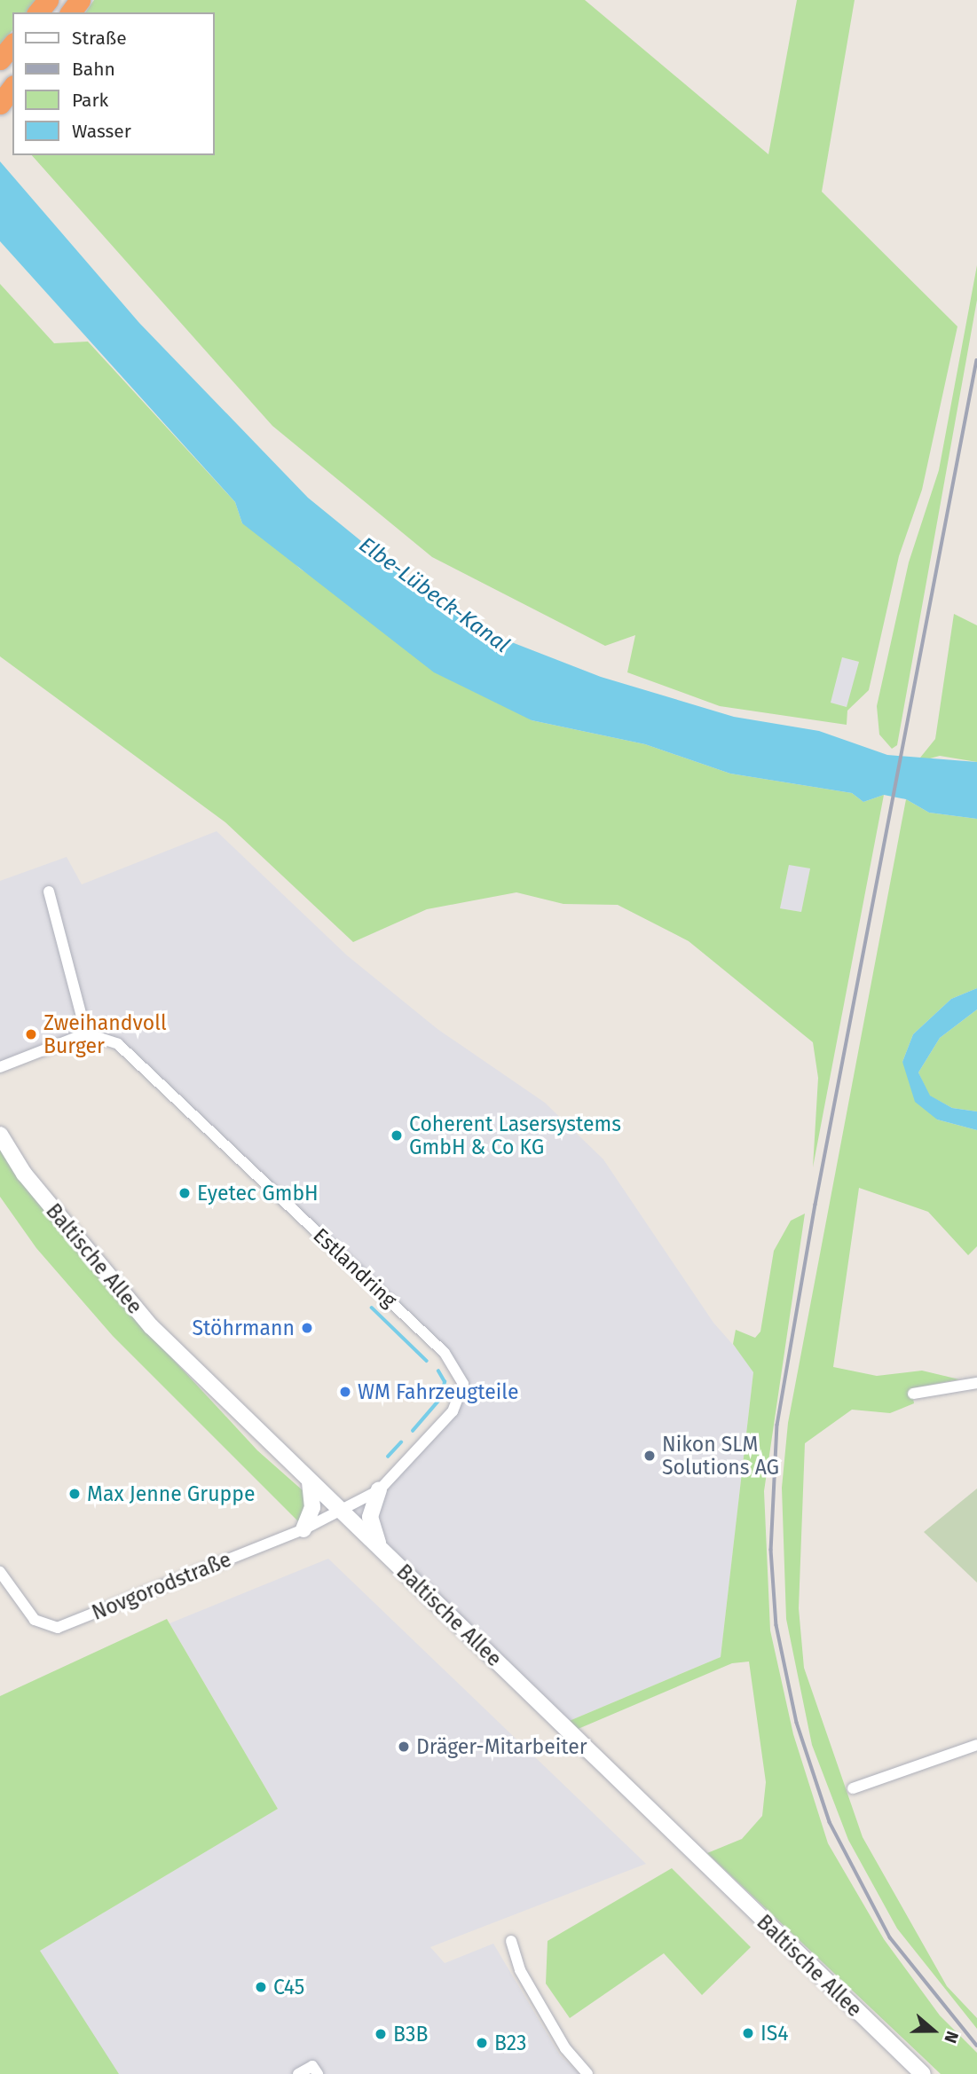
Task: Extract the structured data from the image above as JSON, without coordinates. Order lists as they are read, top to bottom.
{
  "streets": {
    "main road": ["Baltische Allee"],
    "street": ["Estlandring", "Novgorodstraße"]
  },
  "crossings": [
    ["Baltische Allee", "Estlandring"],
    ["Baltische Allee", "Novgorodstraße"],
    ["Estlandring", "Novgorodstraße"]
  ],
  "water": ["Elbe-Lübeck-Kanal"],
  "places": [
    "Zweihandvoll Burger",
    "Coherent Lasersystems GmbH & Co KG",
    "Eyetec GmbH",
    "Stöhrmann",
    "WM Fahrzeugteile",
    "Nikon SLM Solutions AG",
    "Max Jenne Gruppe",
    "Dräger-Mitarbeiter",
    "C45",
    "IS4",
    "B3B",
    "B23"
  ],
  "legend": [
    "Straße",
    "Bahn",
    "Park",
    "Wasser"
  ],
  "north": "right"
}
